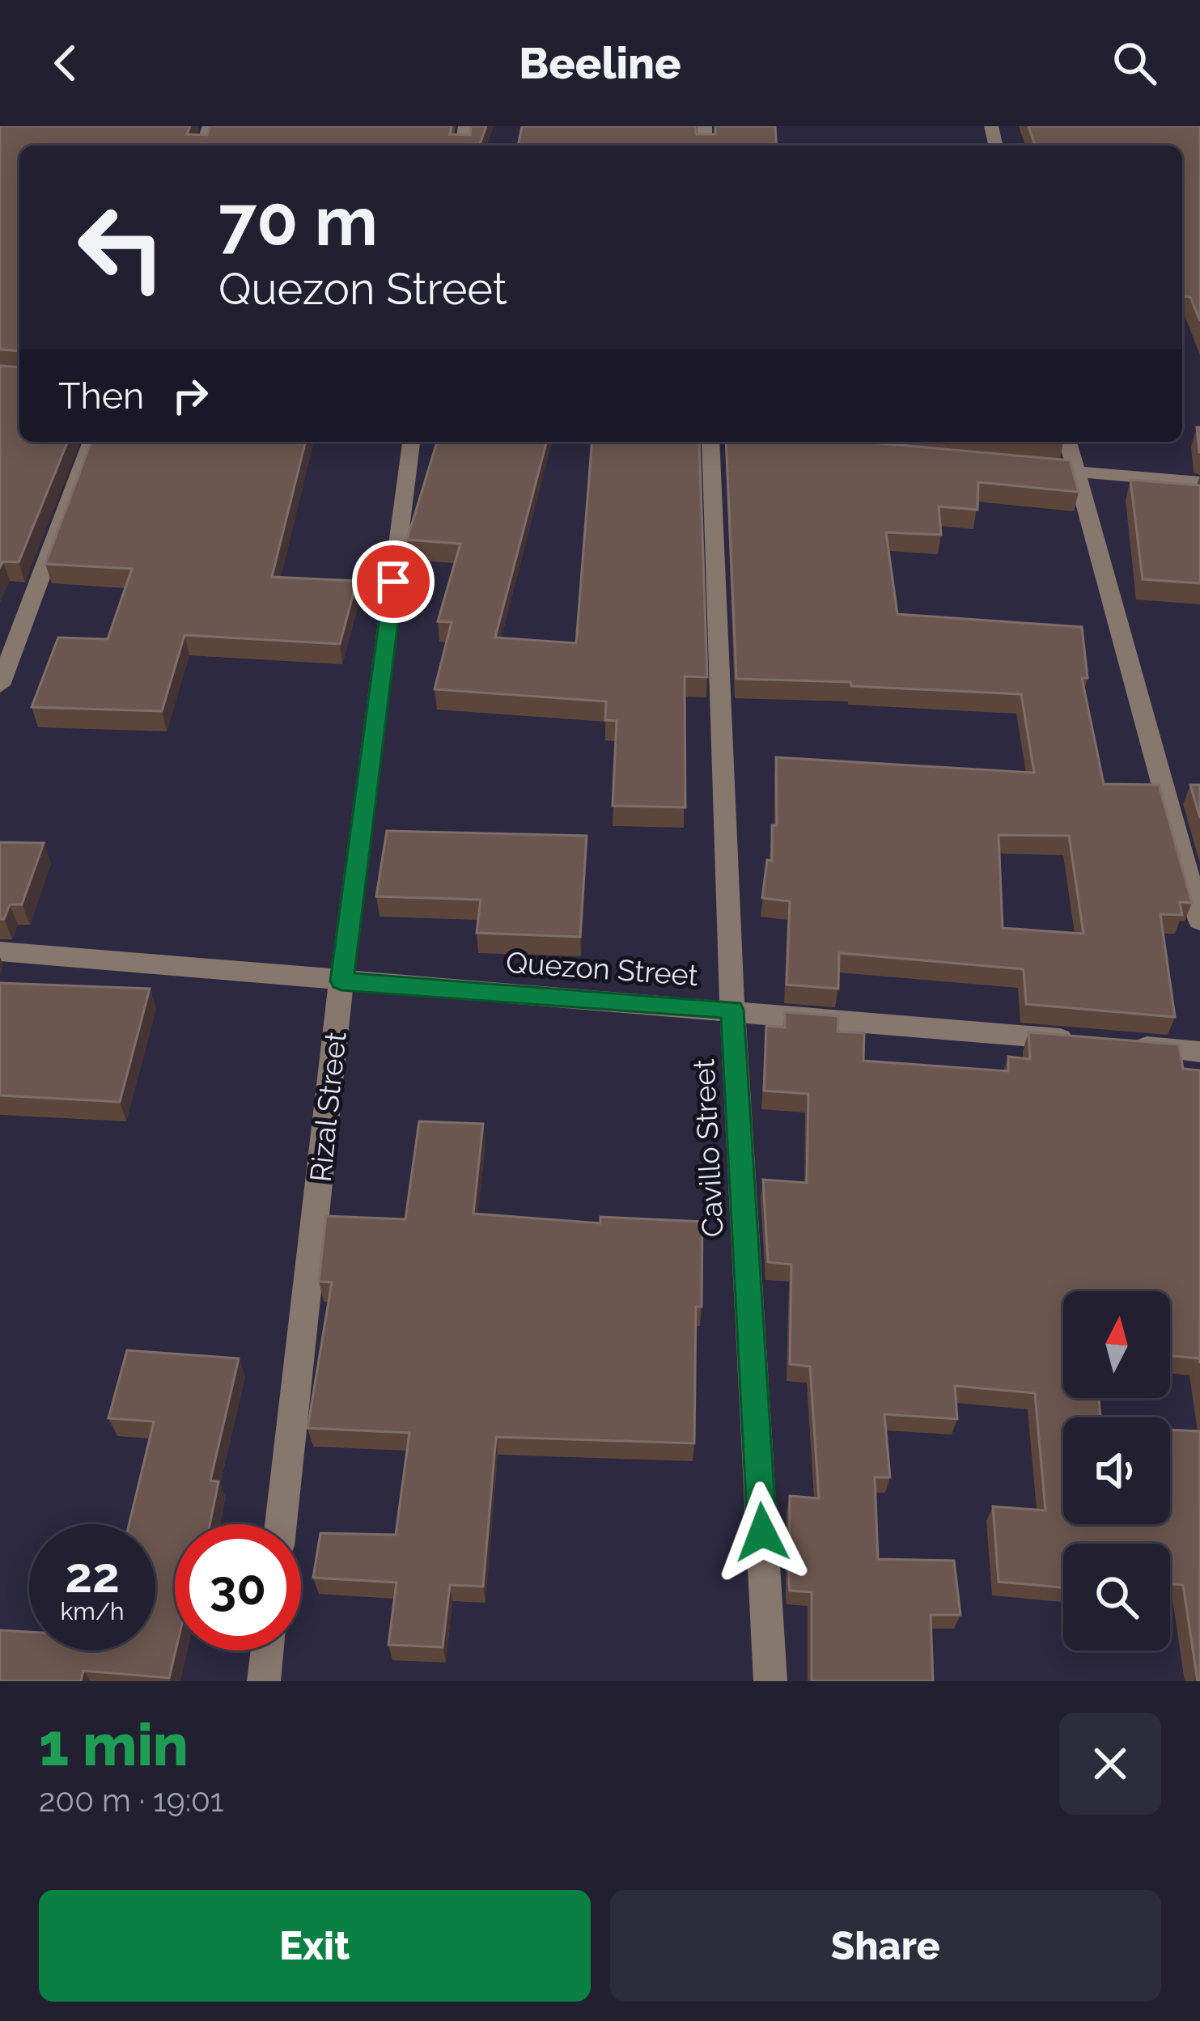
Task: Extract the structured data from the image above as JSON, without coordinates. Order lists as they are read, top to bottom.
{
  "streets": {
    "street": ["Quezon Street", "Rizal Street", "Cavillo Street"]
  },
  "crossings": [
    ["Quezon Street", "Rizal Street"],
    ["Quezon Street", "Cavillo Street"]
  ],
  "north": "top",
  "page": {
    "header": "Beeline",
    "turn": ["70 m", "Quezon Street"],
    "then": "Then",
    "speed": "22 km/h",
    "limit": "30",
    "heading": ["1 min", "200 m · 19:01"],
    "buttons": ["Exit", "Share"]
  }
}
